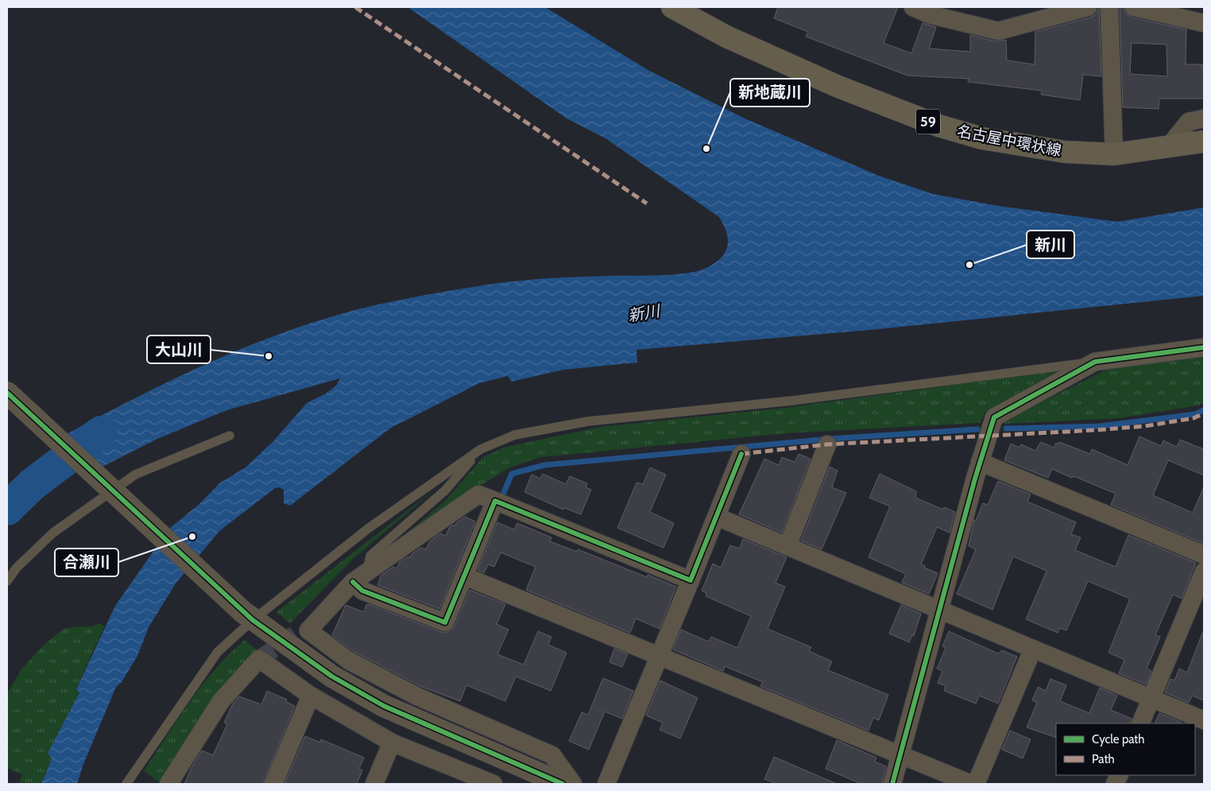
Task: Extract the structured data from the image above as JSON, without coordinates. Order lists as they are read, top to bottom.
{
  "streets": {
    "main road": ["59", "名古屋中環状線"]
  },
  "water": ["新川"],
  "places": [
    "新地蔵川",
    "新川",
    "大山川",
    "合瀬川"
  ],
  "legend": ["Cycle path", "Path"]
}
